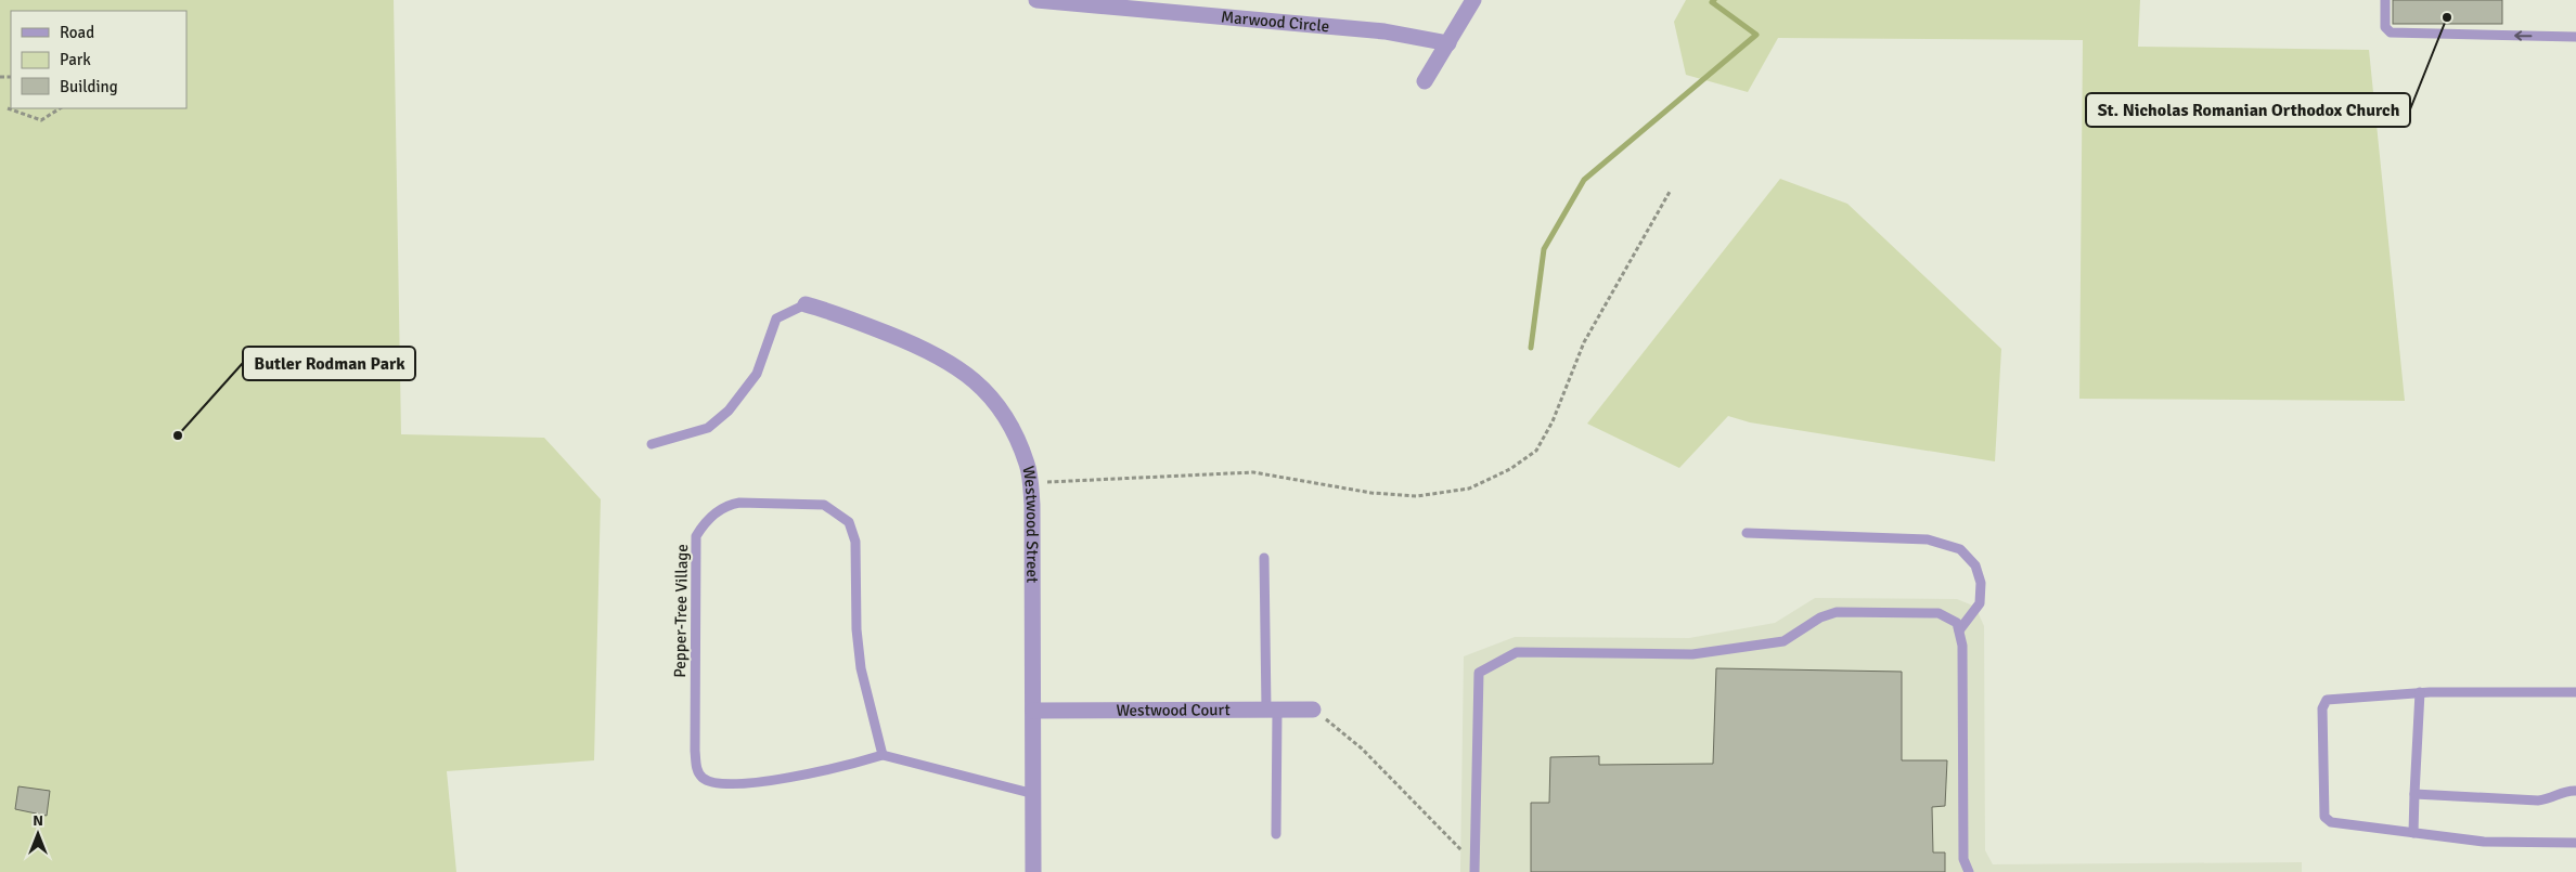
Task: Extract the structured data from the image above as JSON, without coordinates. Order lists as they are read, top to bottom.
{
  "streets": {
    "street": ["Marwood Circle", "Westwood Street", "Westwood Court"],
    "lane": ["Pepper-Tree Village"]
  },
  "crossings": [
    ["Westwood Street", "Pepper-Tree Village"],
    ["Westwood Street", "Westwood Court"]
  ],
  "places": ["St. Nicholas Romanian Orthodox Church", "Butler Rodman Park"],
  "legend": ["Road", "Park", "Building"],
  "north": "top"
}
